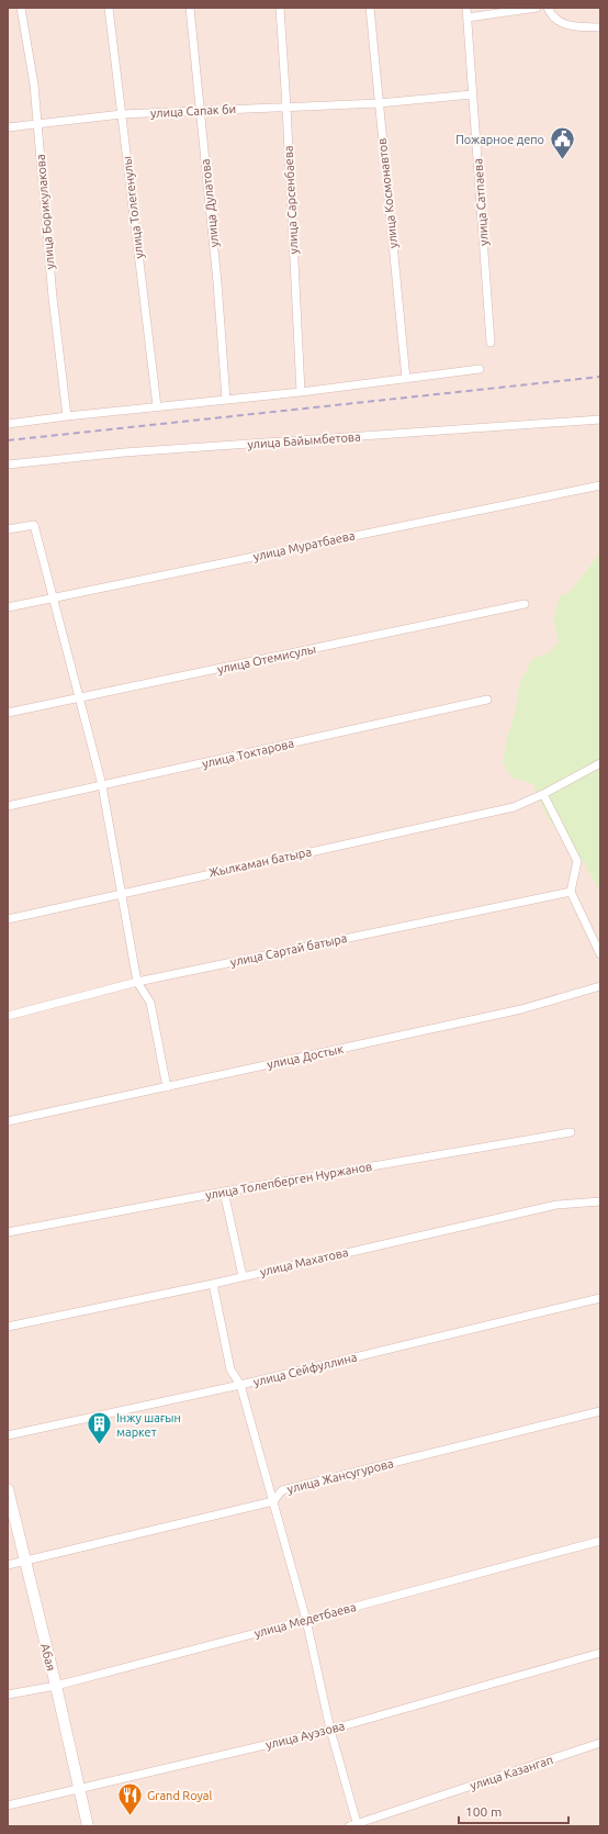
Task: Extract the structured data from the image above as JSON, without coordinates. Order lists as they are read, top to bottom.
{
  "streets": {
    "street": [
      "улица Сапак би",
      "улица Космонавтов",
      "улица Сарсенбаева",
      "улица Сатпаева",
      "улица Дулатова",
      "улица Толегенулы",
      "улица Борикулакова",
      "улица Байымбетова",
      "улица Муратбаева",
      "улица Отемисулы",
      "улица Токтарова",
      "Жылкаман батыра",
      "улица Сартай батыра",
      "улица Достык",
      "улица Толепберген Нуржанов",
      "улица Махатова",
      "улица Сейфуллина",
      "улица Жансугурова",
      "улица Медетбаева",
      "Абая",
      "улица Ауэзова",
      "улица Казангап"
    ]
  },
  "crossings": [
    ["улица Сапак би", "улица Космонавтов"],
    ["улица Сапак би", "улица Сарсенбаева"],
    ["улица Сапак би", "улица Сатпаева"],
    ["улица Сапак би", "улица Дулатова"],
    ["улица Сапак би", "улица Толегенулы"],
    ["улица Сапак би", "улица Борикулакова"],
    ["улица Жансугурова", "Абая"],
    ["улица Медетбаева", "Абая"],
    ["Абая", "улица Ауэзова"]
  ],
  "places": {
    "public building": ["Пожарное депо"],
    "building": ["Інжу шағын маркет"],
    "restaurant": ["Grand Royal"]
  },
  "scale_bar": "100 m"
}
